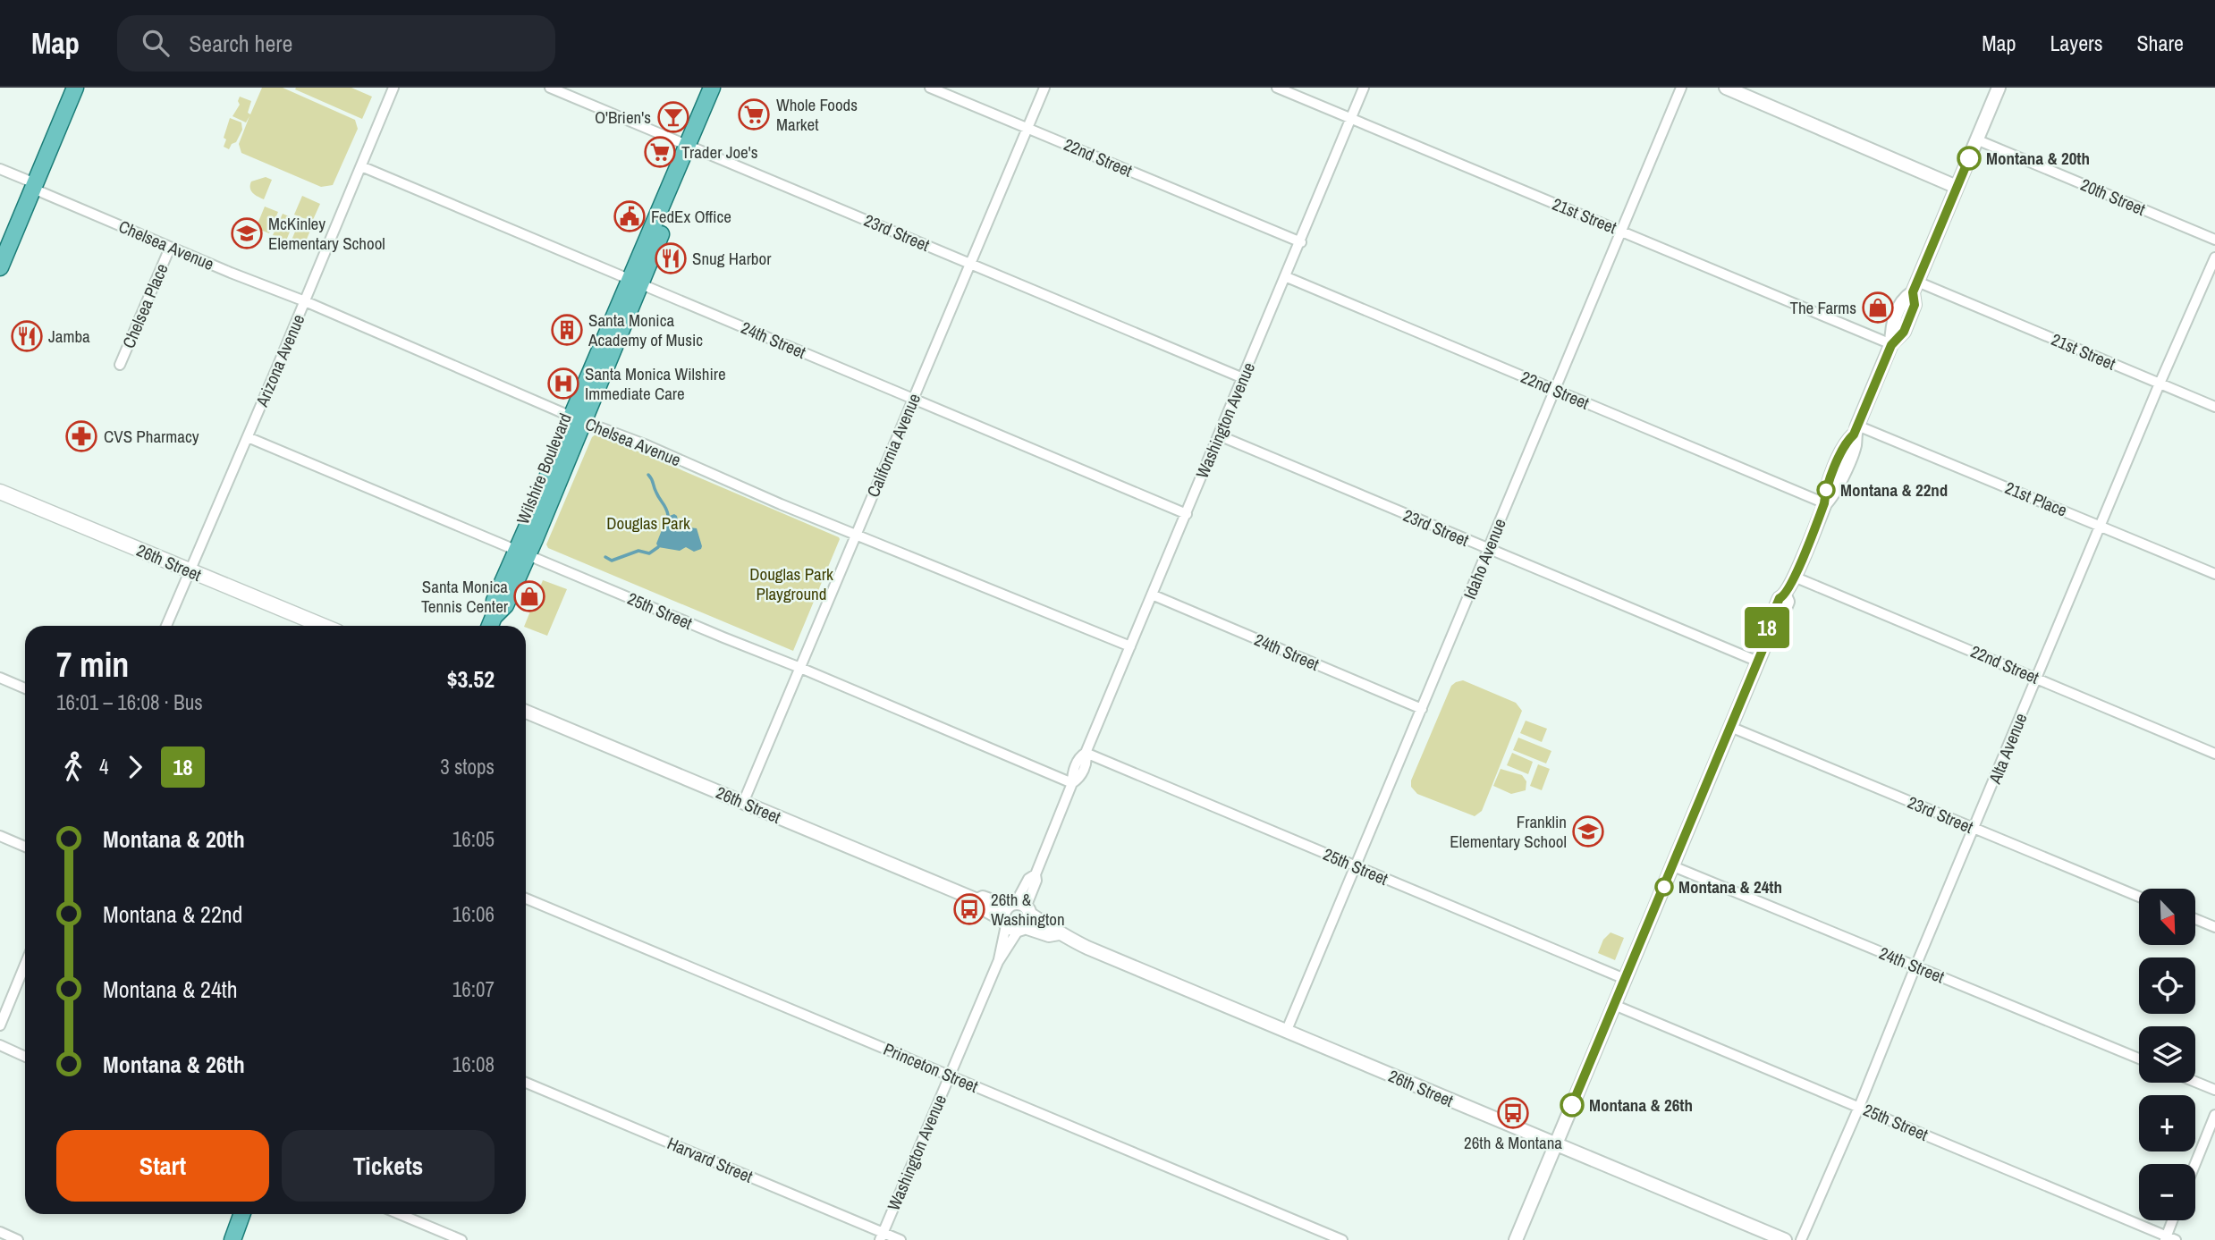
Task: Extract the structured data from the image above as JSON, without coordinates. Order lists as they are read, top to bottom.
{
  "streets": {
    "main road": ["Wilshire Boulevard", "26th Street"],
    "street": [
      "22nd Street",
      "20th Street",
      "21st Street",
      "23rd Street",
      "Chelsea Avenue",
      "Chelsea Place",
      "24th Street",
      "Arizona Avenue",
      "Washington Avenue",
      "California Avenue",
      "21st Place",
      "Idaho Avenue",
      "25th Street",
      "Alta Avenue",
      "Princeton Street",
      "Harvard Street"
    ]
  },
  "crossings": [
    ["22nd Street", "Washington Avenue"],
    ["22nd Street", "California Avenue"],
    ["22nd Street", "Idaho Avenue"],
    ["22nd Street", "Alta Avenue"],
    ["21st Street", "Washington Avenue"],
    ["21st Street", "Idaho Avenue"],
    ["21st Street", "Alta Avenue"],
    ["23rd Street", "Washington Avenue"],
    ["23rd Street", "California Avenue"],
    ["23rd Street", "Wilshire Boulevard"],
    ["23rd Street", "Idaho Avenue"],
    ["23rd Street", "Alta Avenue"],
    ["Chelsea Avenue", "Chelsea Place"],
    ["Chelsea Avenue", "Arizona Avenue"],
    ["Chelsea Avenue", "Washington Avenue"],
    ["Chelsea Avenue", "California Avenue"],
    ["Chelsea Avenue", "Wilshire Boulevard"],
    ["24th Street", "Arizona Avenue"],
    ["24th Street", "Washington Avenue"],
    ["24th Street", "California Avenue"],
    ["24th Street", "Wilshire Boulevard"],
    ["24th Street", "Idaho Avenue"],
    ["24th Street", "Alta Avenue"],
    ["Arizona Avenue", "26th Street"],
    ["Arizona Avenue", "25th Street"],
    ["Washington Avenue", "26th Street"],
    ["Washington Avenue", "25th Street"],
    ["Washington Avenue", "Princeton Street"],
    ["Washington Avenue", "Harvard Street"],
    ["California Avenue", "26th Street"],
    ["California Avenue", "25th Street"],
    ["Wilshire Boulevard", "25th Street"],
    ["21st Place", "Alta Avenue"],
    ["Idaho Avenue", "26th Street"],
    ["Idaho Avenue", "25th Street"],
    ["25th Street", "Alta Avenue"]
  ],
  "parks": ["Douglas Park", "Douglas Park Playground"],
  "places": {
    "supermarket": ["Whole Foods Market", "Trader Joe's"],
    "bar": ["O'Brien's"],
    "other": [
      "Montana & 20th",
      "Montana & 22nd",
      "Montana & 24th",
      "Montana & 26th"
    ],
    "public building": ["FedEx Office"],
    "school or university": ["McKinley Elementary School", "Franklin Elementary School"],
    "restaurant": ["Snug Harbor", "Jamba"],
    "shop": ["The Farms", "Santa Monica Tennis Center"],
    "building": ["Santa Monica Academy of Music"],
    "hospital": ["Santa Monica Wilshire Immediate Care"],
    "pharmacy": ["CVS Pharmacy"],
    "bus stop": ["26th & Washington", "26th & Montana"]
  },
  "lines": ["bus line 18"],
  "north": "bottom right",
  "page": {
    "header": "Map",
    "search": "Search here",
    "nav": ["Map", "Layers", "Share"],
    "on_map": "18",
    "heading": ["7 min", "16:01 – 16:08 · Bus", "$3.52"],
    "legs": ["4", "18", "3 stops"],
    "list": [
      {
        "name": "Montana & 20th",
        "value": "16:05"
      },
      {
        "name": "Montana & 22nd",
        "value": "16:06"
      },
      {
        "name": "Montana & 24th",
        "value": "16:07"
      },
      {
        "name": "Montana & 26th",
        "value": "16:08"
      }
    ],
    "map_buttons": ["+", "−"],
    "buttons": ["Start", "Tickets"]
  }
}
